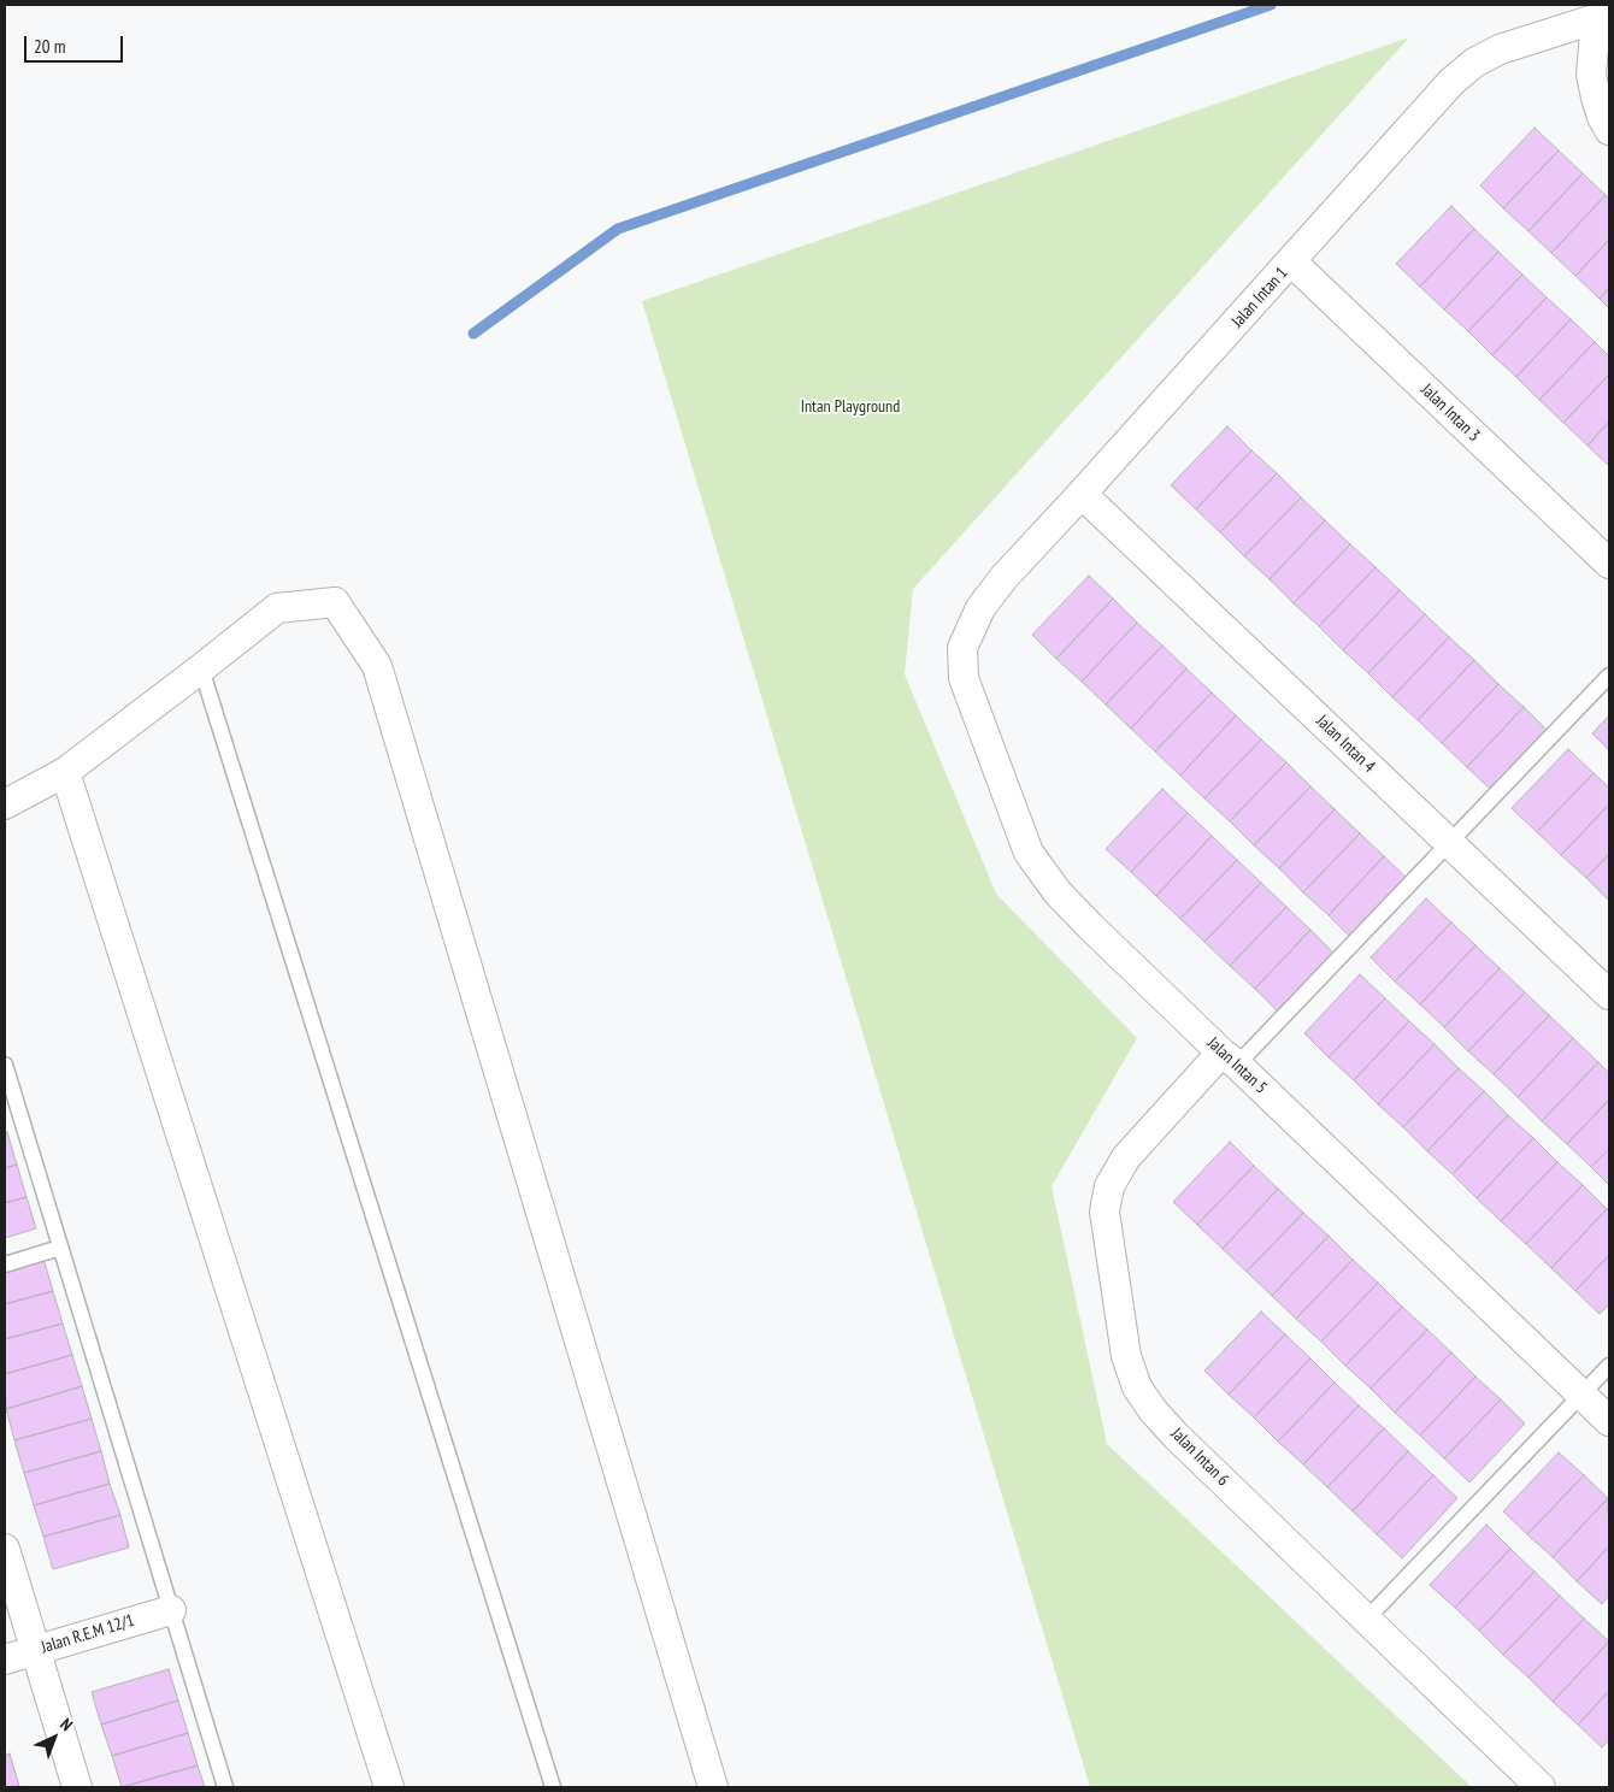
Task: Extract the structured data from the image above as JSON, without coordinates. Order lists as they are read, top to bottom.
{
  "streets": {
    "street": [
      "Jalan Intan 1",
      "Jalan Intan 3",
      "Jalan Intan 4",
      "Jalan Intan 5",
      "Jalan Intan 6",
      "Jalan R.E.M 12/1"
    ]
  },
  "crossings": [
    ["Jalan Intan 1", "Jalan Intan 3"],
    ["Jalan Intan 1", "Jalan Intan 4"],
    ["Jalan Intan 1", "Jalan Intan 5"],
    ["Jalan Intan 5", "Jalan Intan 6"]
  ],
  "parks": ["Intan Playground"],
  "scale_bar": "20 m",
  "north": "top right"
}
